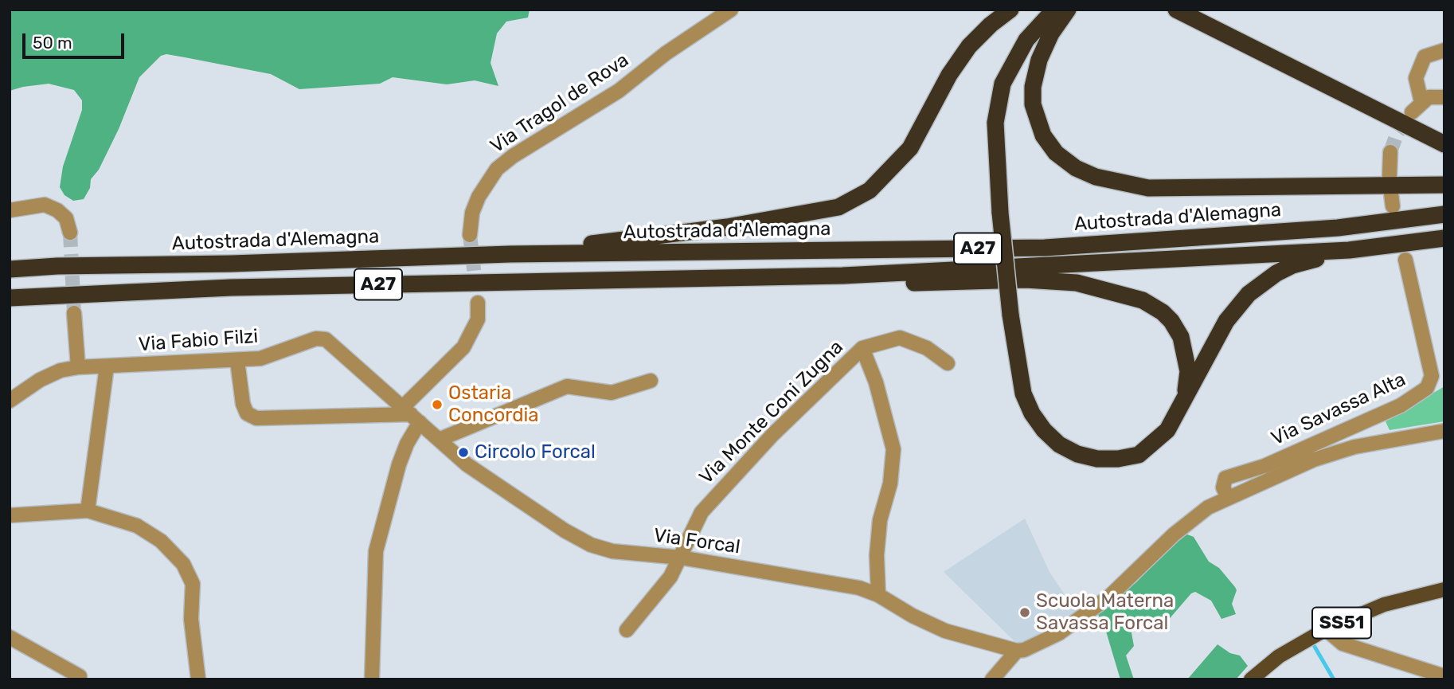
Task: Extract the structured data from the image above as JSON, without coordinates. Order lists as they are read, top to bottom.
{
  "streets": {
    "highway": ["Autostrada d'Alemagna", "A27"],
    "main road": ["SS51"],
    "street": [
      "Via Tragol de Rova",
      "Via Fabio Filzi",
      "Via Savassa Alta",
      "Via Monte Coni Zugna",
      "Via Forcal"
    ]
  },
  "crossings": [
    ["Autostrada d'Alemagna", "A27"],
    ["Via Fabio Filzi", "Via Forcal"],
    ["Via Monte Coni Zugna", "Via Forcal"]
  ],
  "places": ["Ostaria Concordia", "Circolo Forcal", "Scuola Materna Savassa Forcal"],
  "scale_bar": "50 m"
}
